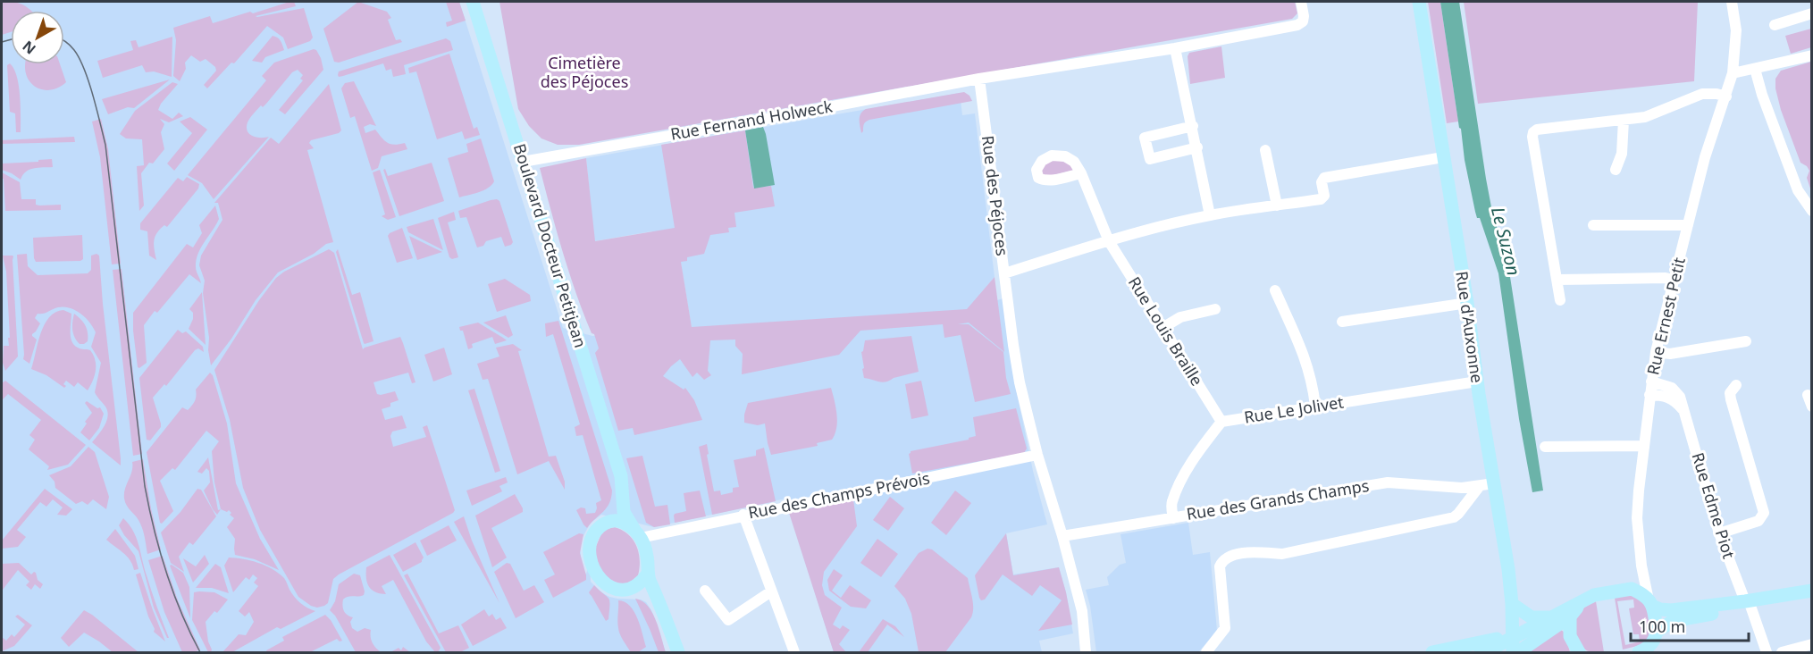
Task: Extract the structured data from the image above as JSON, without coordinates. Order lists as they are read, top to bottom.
{
  "streets": {
    "main road": ["Boulevard Docteur Petitjean", "Rue d'Auxonne"],
    "street": [
      "Rue Fernand Holweck",
      "Rue des Péjoces",
      "Rue Ernest Petit",
      "Rue Louis Braille",
      "Rue Le Jolivet",
      "Rue des Champs Prévois",
      "Rue des Grands Champs",
      "Rue Edme Piot"
    ]
  },
  "crossings": [
    ["Rue Fernand Holweck", "Rue des Péjoces"],
    ["Rue Fernand Holweck", "Boulevard Docteur Petitjean"],
    ["Rue des Péjoces", "Rue des Champs Prévois"],
    ["Rue des Péjoces", "Rue des Grands Champs"],
    ["Boulevard Docteur Petitjean", "Rue des Champs Prévois"],
    ["Rue Ernest Petit", "Rue Edme Piot"],
    ["Rue d'Auxonne", "Rue Le Jolivet"],
    ["Rue d'Auxonne", "Rue des Grands Champs"],
    ["Rue Louis Braille", "Rue Le Jolivet"],
    ["Rue Le Jolivet", "Rue des Grands Champs"]
  ],
  "water": ["Le Suzon"],
  "parks": ["Cimetière des Péjoces"],
  "scale_bar": "100 m",
  "north": "bottom left"
}
